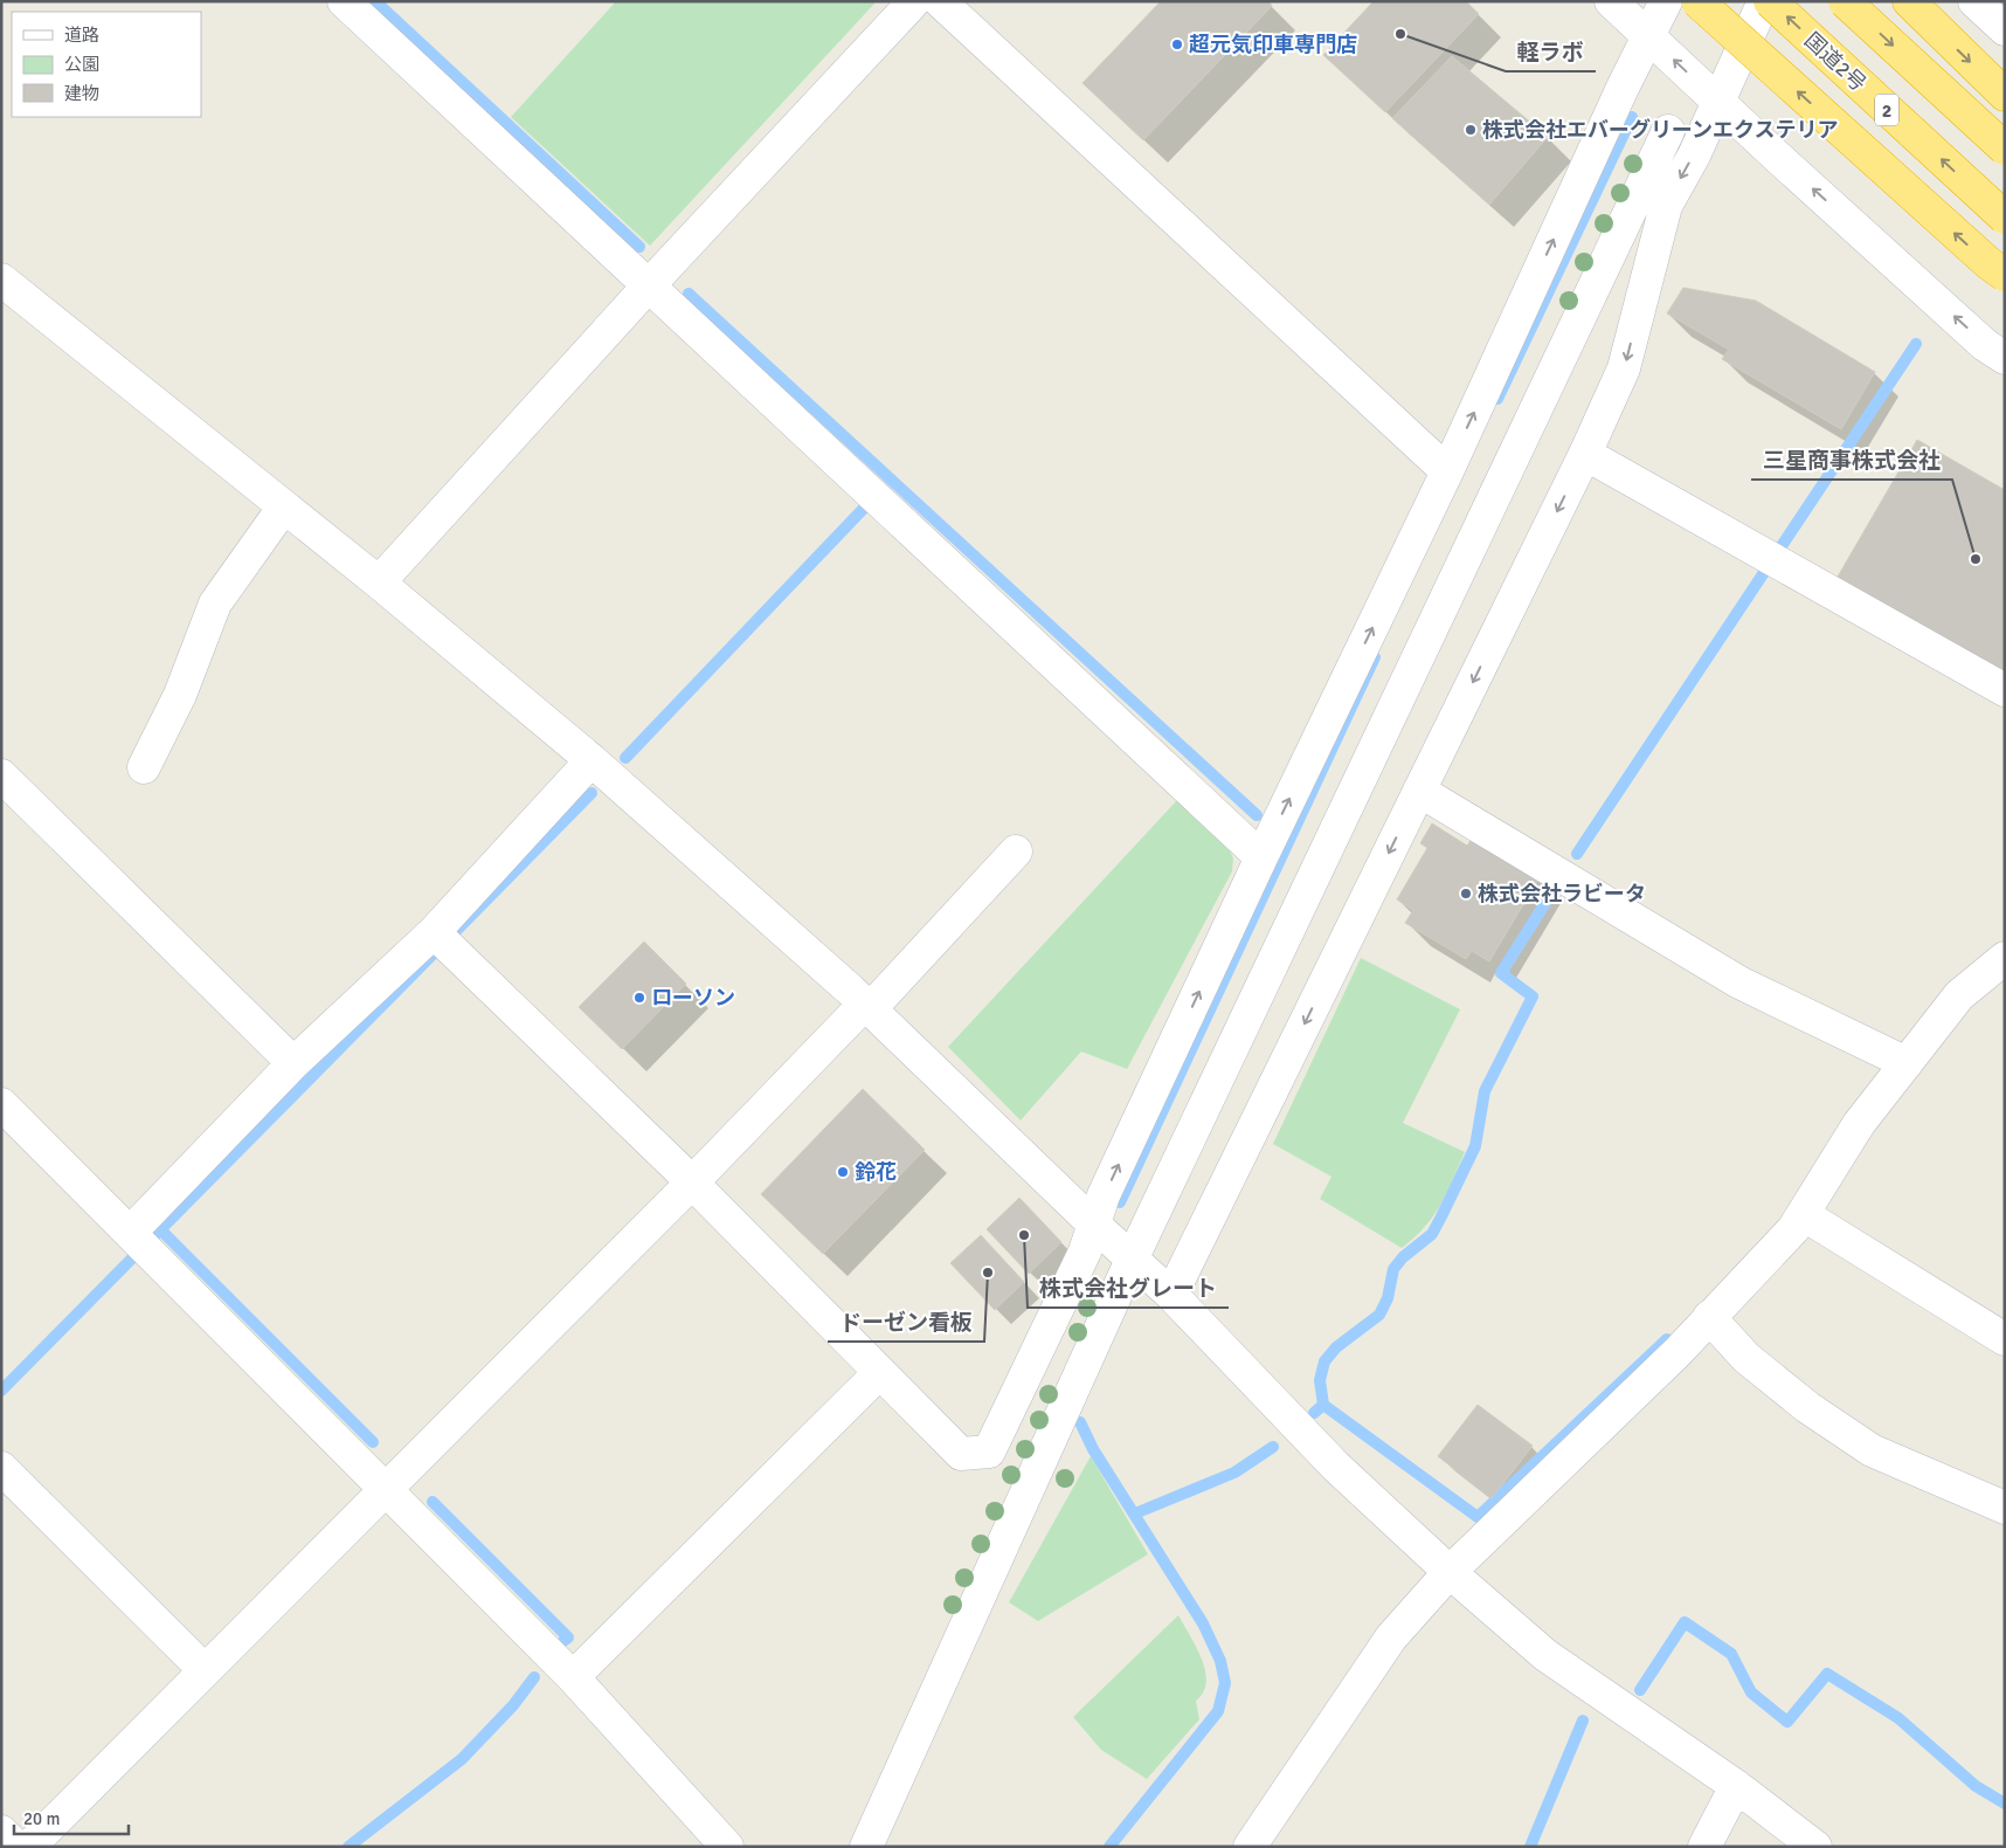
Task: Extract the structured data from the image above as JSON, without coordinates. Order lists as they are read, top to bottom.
{
  "streets": {
    "highway": ["国道2号", "2"]
  },
  "places": [
    "軽ラボ",
    "超元気印車専門店",
    "株式会社エバーグリーンエクステリア",
    "三星商事株式会社",
    "株式会社ラビータ",
    "ローソン",
    "鈴花",
    "株式会社グレート",
    "ドーゼン看板"
  ],
  "legend": ["道路", "公園", "建物"],
  "scale_bar": "20 m"
}
